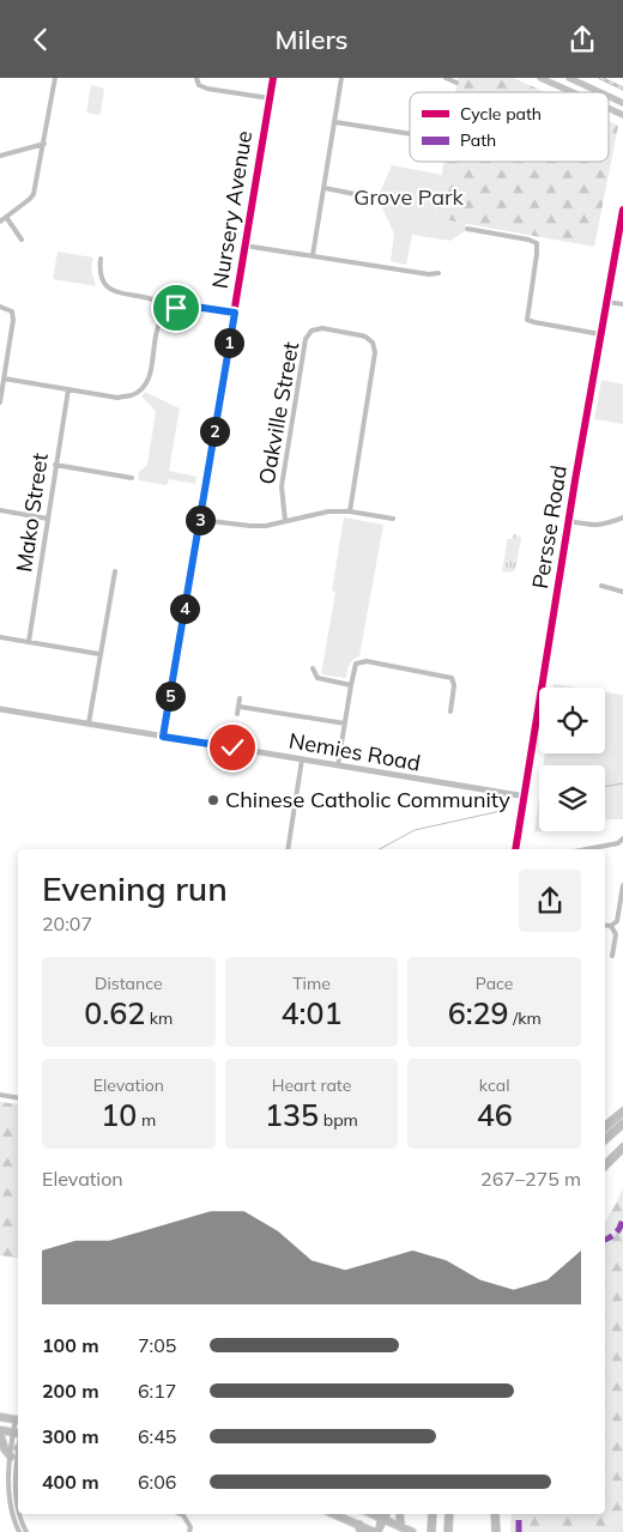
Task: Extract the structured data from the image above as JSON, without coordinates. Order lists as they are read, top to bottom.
{
  "streets": {
    "street": [
      "Nursery Avenue",
      "Oakville Street",
      "Mako Street",
      "Persse Road",
      "Nemies Road"
    ]
  },
  "crossings": [
    ["Nursery Avenue", "Nemies Road"],
    ["Persse Road", "Nemies Road"]
  ],
  "parks": ["Grove Park"],
  "places": ["Chinese Catholic Community"],
  "legend": ["Cycle path", "Path"],
  "page": {
    "header": "Milers",
    "pins": [
      "1",
      "2",
      "3",
      "4",
      "5"
    ],
    "heading": ["Evening run", "20:07"],
    "stats": [
      ["Distance", "0.62 km"],
      ["Time", "4:01"],
      ["Pace", "6:29 /km"],
      ["Elevation", "10 m"],
      ["Heart rate", "135 bpm"],
      ["kcal", "46"]
    ],
    "chart": ["Elevation", "267–275 m"],
    "list": [
      {
        "name": "100 m",
        "note": "7:05"
      },
      {
        "name": "200 m",
        "note": "6:17"
      },
      {
        "name": "300 m",
        "note": "6:45"
      },
      {
        "name": "400 m",
        "note": "6:06"
      }
    ]
  }
}
